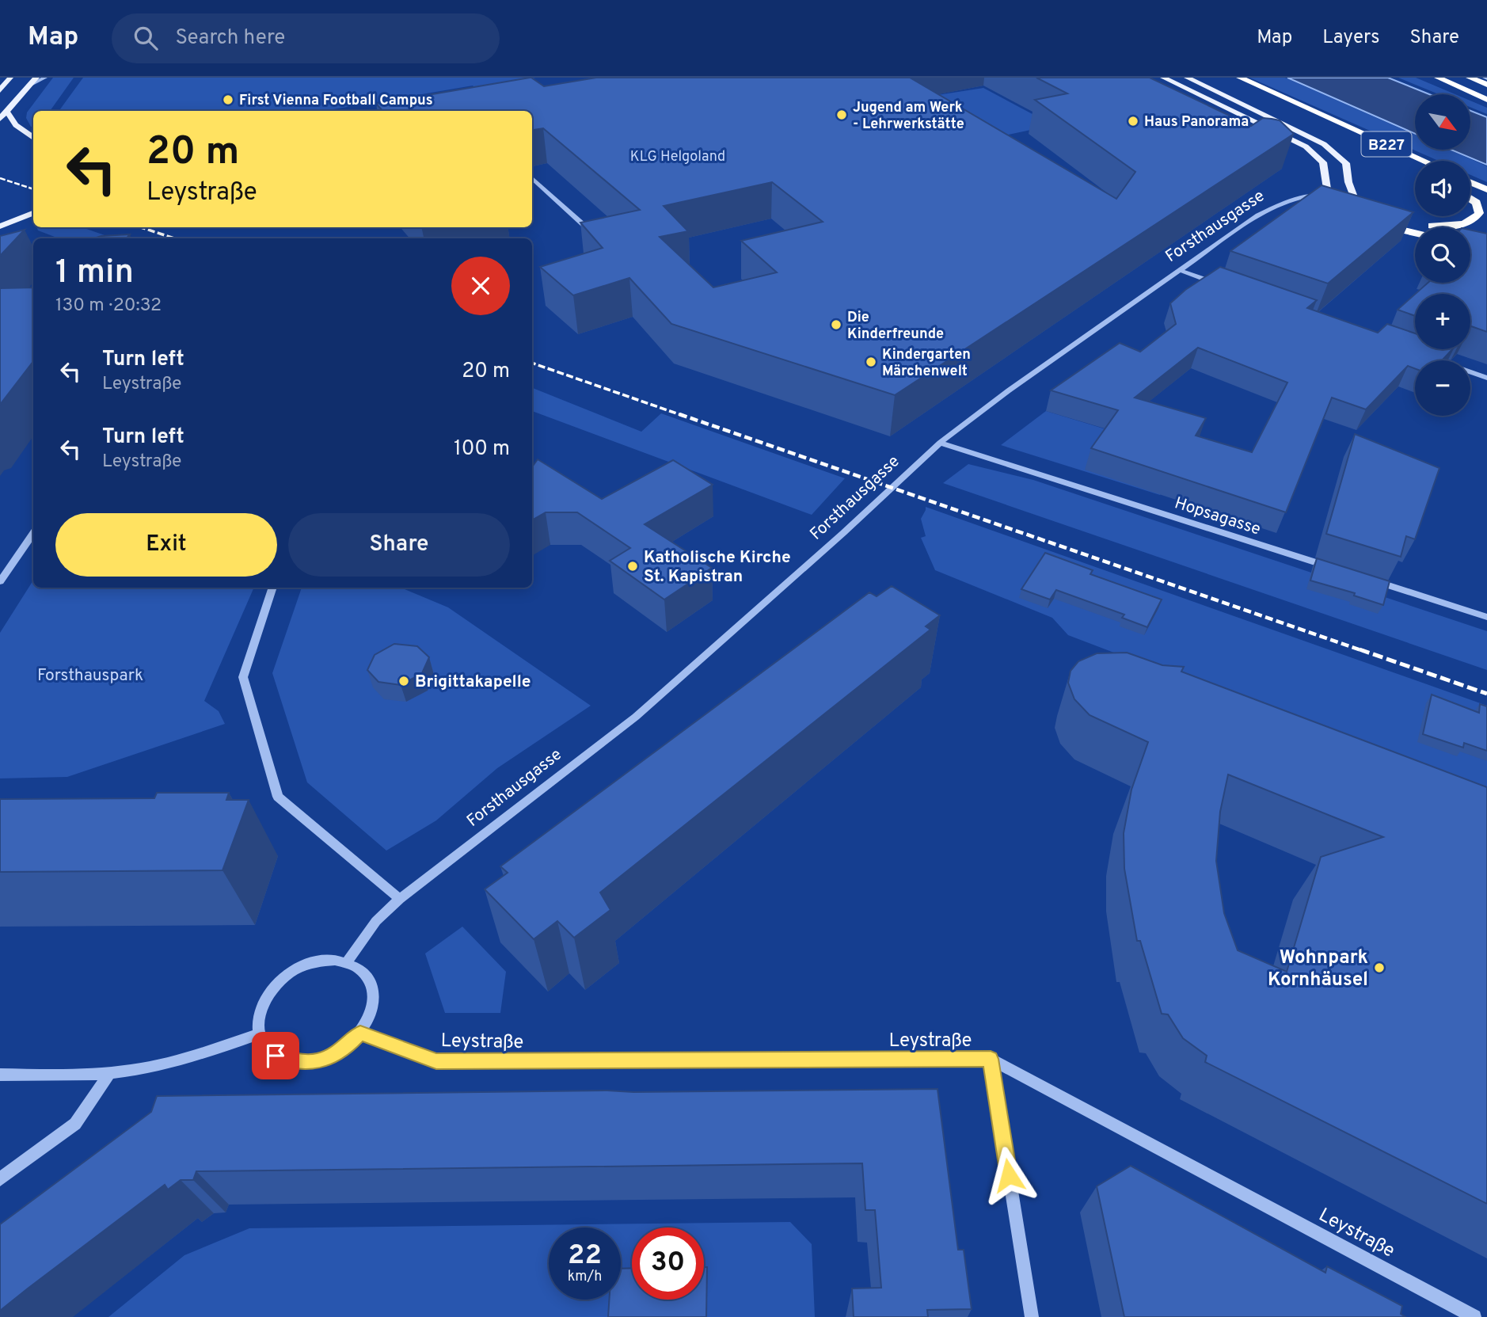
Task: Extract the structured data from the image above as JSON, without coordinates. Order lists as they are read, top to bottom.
{
  "streets": {
    "highway": ["B227"],
    "street": ["Forsthausgasse", "Hopsagasse", "Leystraße"]
  },
  "crossings": [
    ["Forsthausgasse", "Hopsagasse"],
    ["Forsthausgasse", "Leystraße"]
  ],
  "parks": ["KLG Helgoland", "Forsthauspark"],
  "places": [
    "First Vienna Football Campus",
    "Jugend am Werk - Lehrwerkstätte",
    "Haus Panorama",
    "Die Kinderfreunde",
    "Kindergarten Märchenwelt",
    "Katholische Kirche St. Kapistran",
    "Brigittakapelle",
    "Wohnpark Kornhäusel"
  ],
  "north": "bottom right",
  "page": {
    "header": "Map",
    "search": "Search here",
    "nav": ["Map", "Layers", "Share"],
    "map_buttons": ["+", "−"],
    "turn": ["20 m", "Leystraße"],
    "heading": ["1 min", "130 m · 20:32"],
    "list": [
      {
        "name": "Turn left",
        "note": "Leystraße",
        "value": "20 m"
      },
      {
        "name": "Turn left",
        "note": "Leystraße",
        "value": "100 m"
      }
    ],
    "buttons": ["Exit", "Share"],
    "speed": "22 km/h",
    "limit": "30"
  }
}
